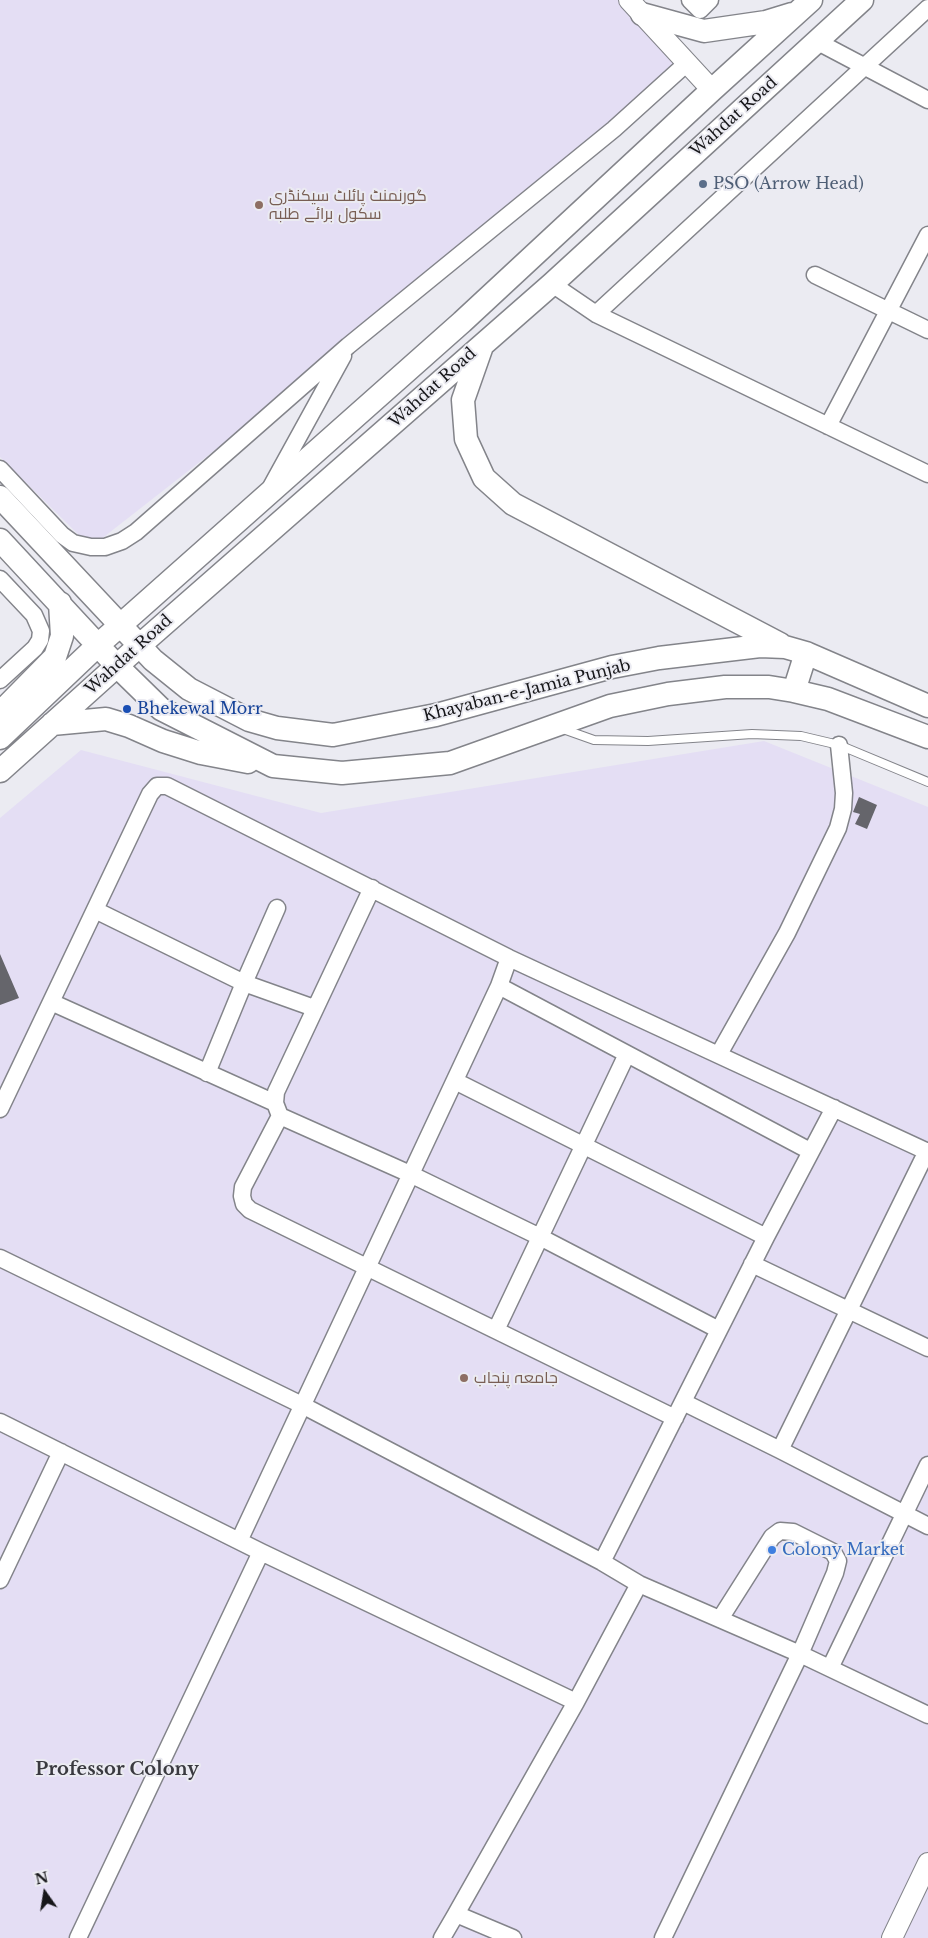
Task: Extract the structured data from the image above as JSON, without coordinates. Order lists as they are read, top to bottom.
{
  "streets": {
    "main road": ["Wahdat Road", "Khayaban-e-Jamia Punjab"]
  },
  "crossings": [
    ["Wahdat Road", "Khayaban-e-Jamia Punjab"]
  ],
  "districts": ["Professor Colony"],
  "places": [
    "PSO (Arrow Head)",
    "گورنمنٹ پائلٹ سیکنڈری سکول برائے طلبہ",
    "Bhekewal Morr",
    "جامعہ پنجاب",
    "Colony Market"
  ],
  "north": "top"
}
